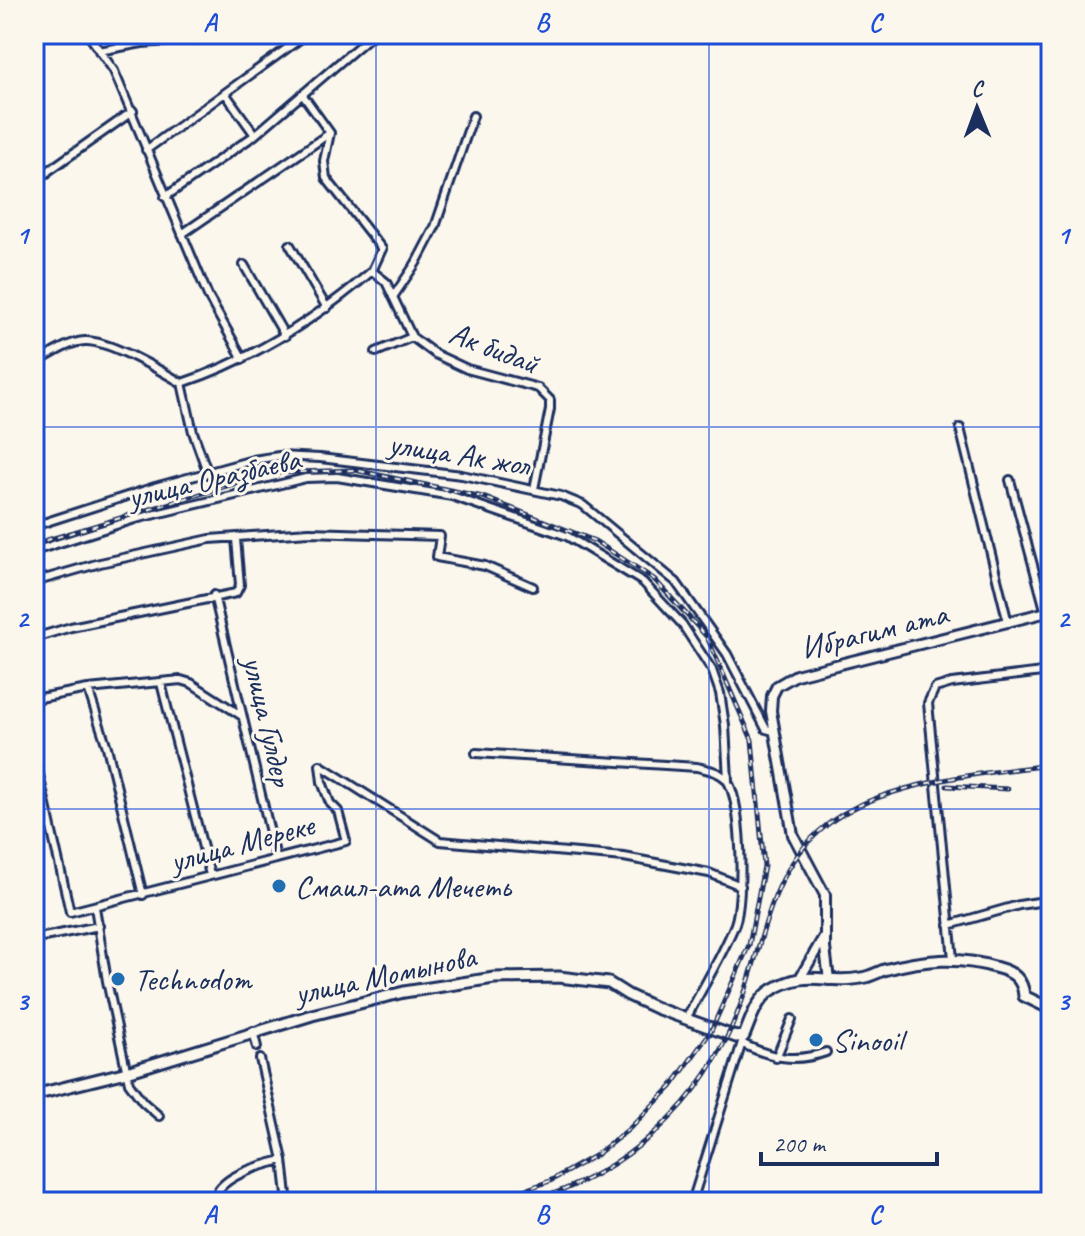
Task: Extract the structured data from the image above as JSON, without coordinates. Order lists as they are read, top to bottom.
{
  "streets": {
    "main road": ["улица Момынова"],
    "street": [
      "Ак бидай",
      "улица Ак жол",
      "улица Оразбаева",
      "Ибрагим ата",
      "улица Гулдер",
      "улица Мереке"
    ]
  },
  "crossings": [
    ["Ак бидай", "улица Ак жол"],
    ["улица Ак жол", "Ибрагим ата"],
    ["улица Оразбаева", "улица Мереке"],
    ["улица Оразбаева", "улица Момынова"],
    ["улица Гулдер", "улица Мереке"]
  ],
  "places": ["Смаил-ата Мечеть", "Technodom", "Sinooil"],
  "scale_bar": "200 m",
  "north": "top",
  "grid": {
    "columns": ["A", "B", "C"],
    "rows": ["1", "2", "3"]
  }
}
